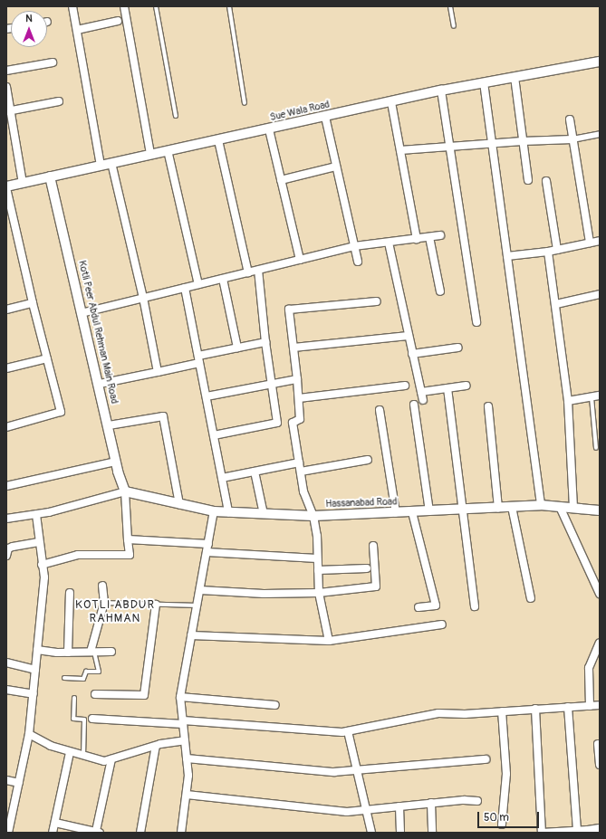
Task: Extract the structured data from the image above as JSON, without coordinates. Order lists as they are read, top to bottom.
{
  "streets": {
    "street": ["Sue Wala Road", "Kotli Peer Abdul Rehman Main Road", "Hassanabad Road"]
  },
  "crossings": [
    ["Sue Wala Road", "Kotli Peer Abdul Rehman Main Road"],
    ["Kotli Peer Abdul Rehman Main Road", "Hassanabad Road"]
  ],
  "districts": ["KOTLI ABDUR RAHMAN"],
  "scale_bar": "50 m",
  "north": "top"
}
